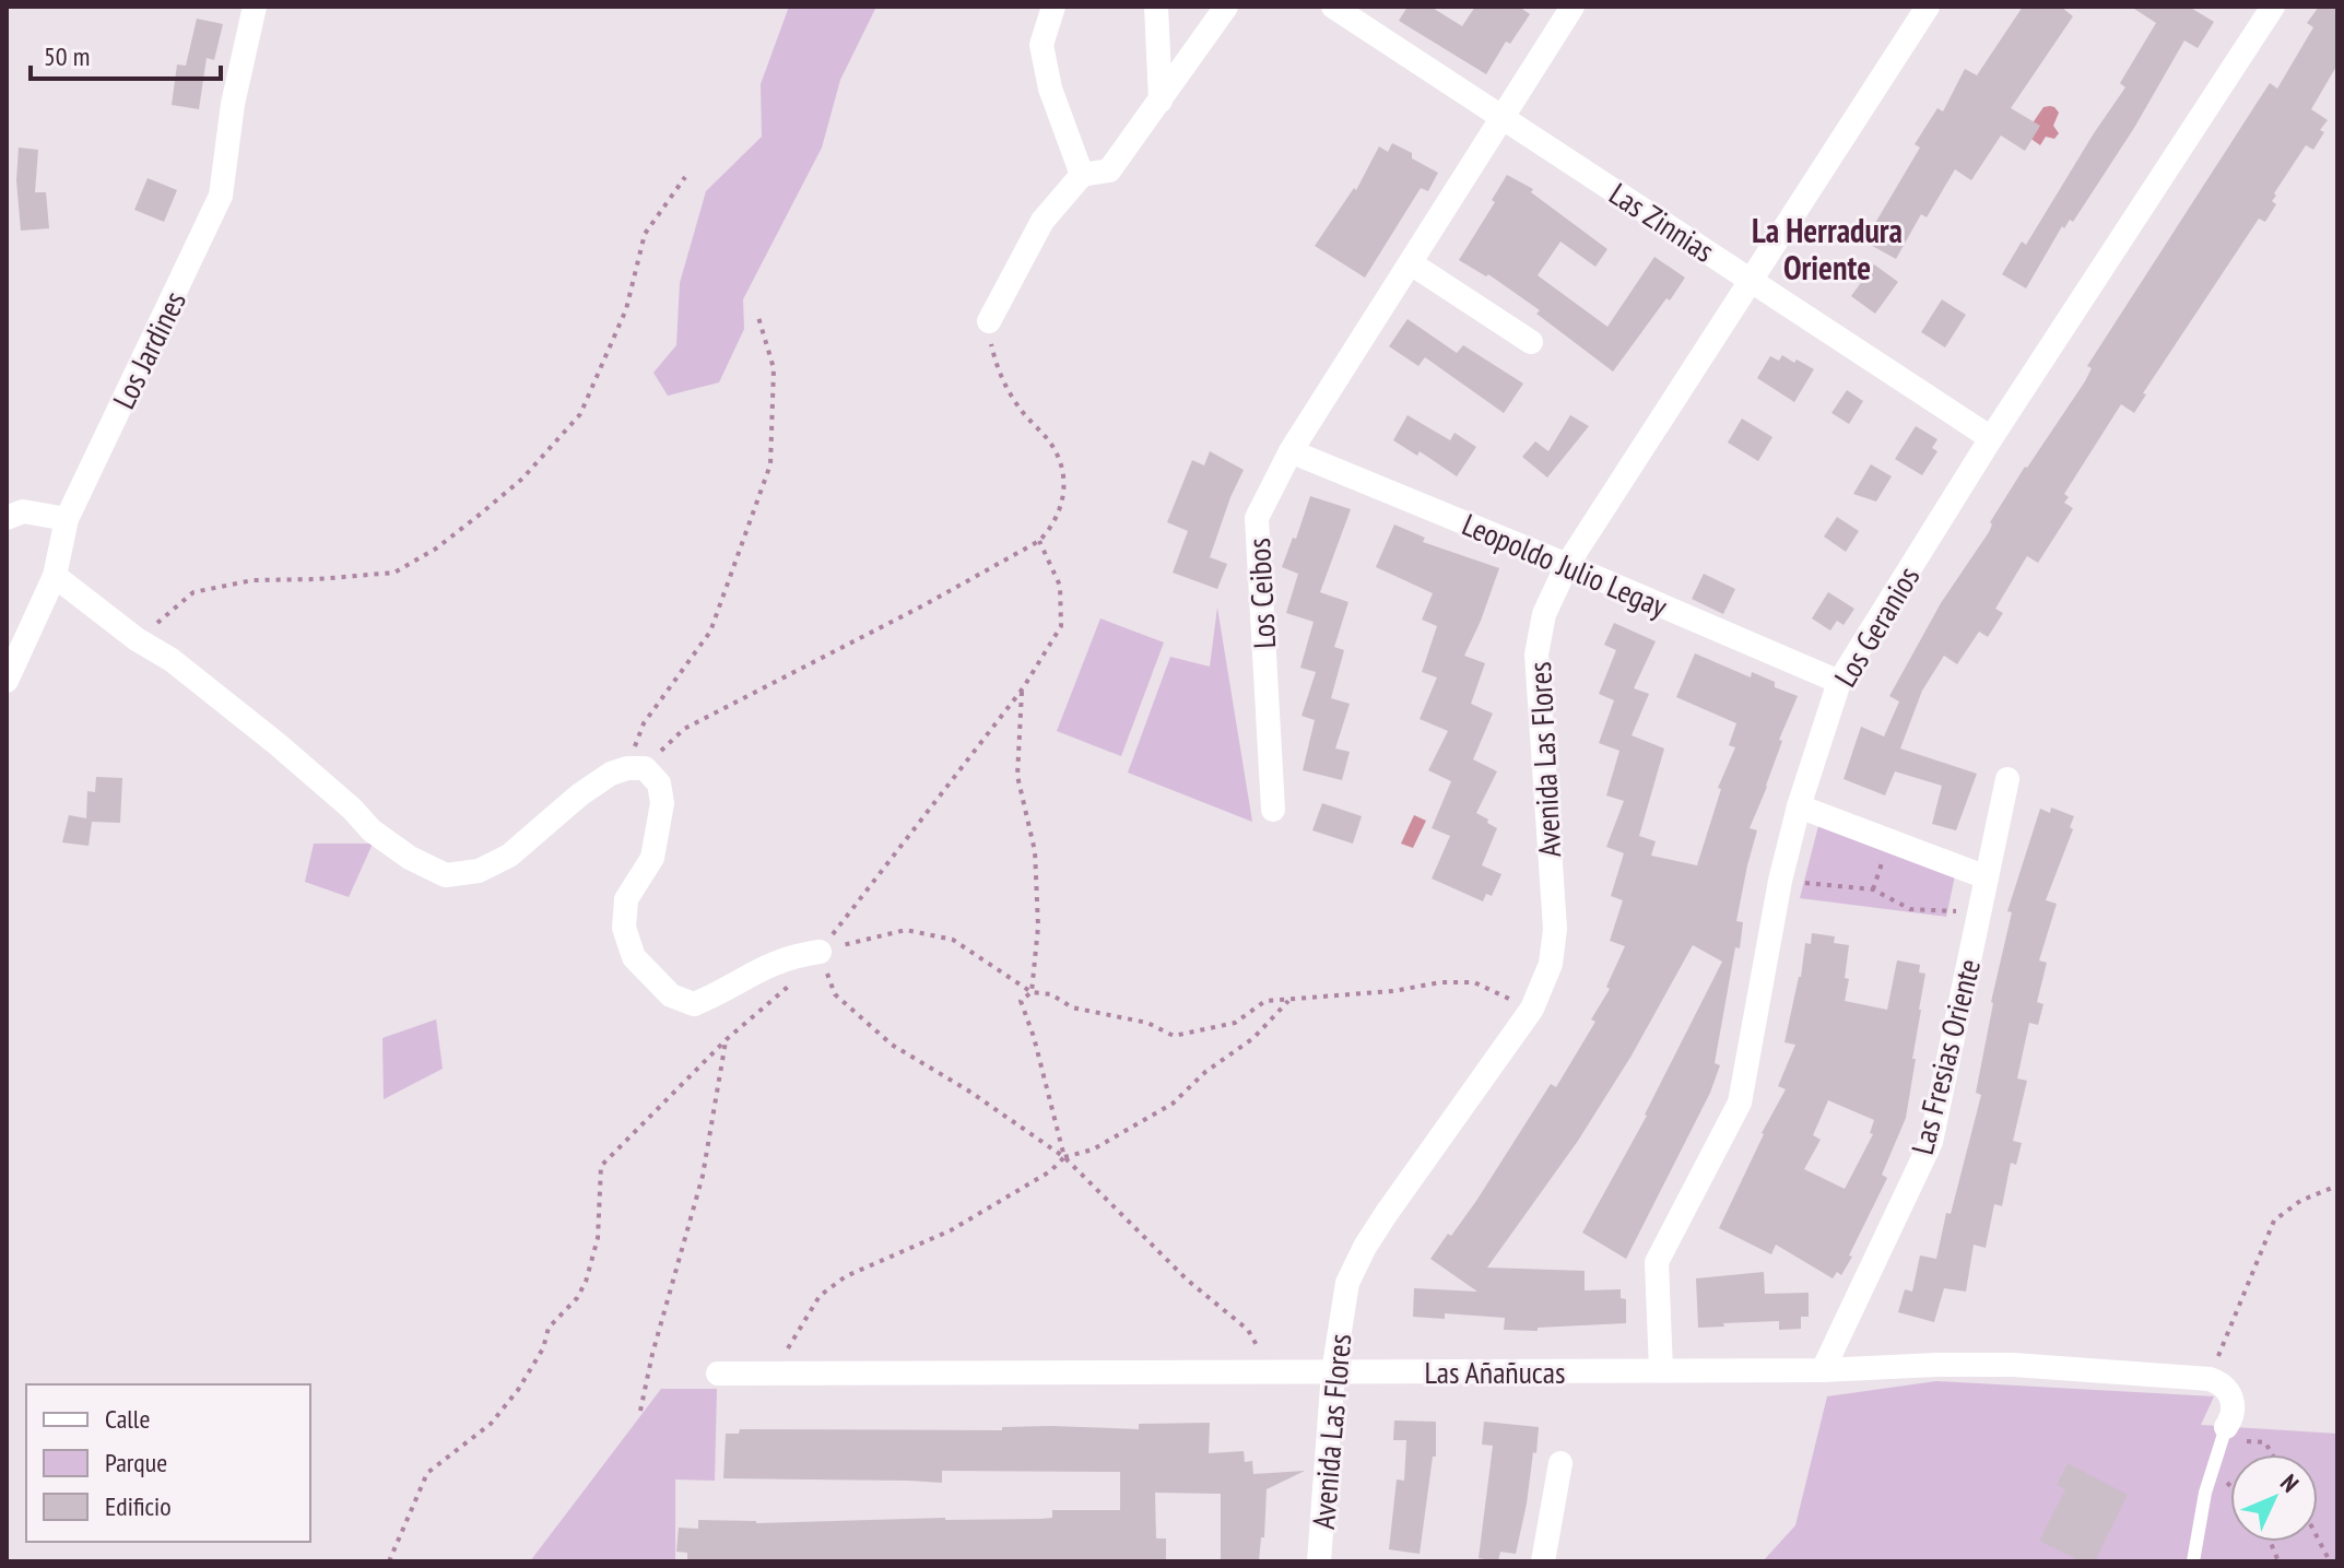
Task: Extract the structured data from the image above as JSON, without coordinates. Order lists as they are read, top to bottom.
{
  "streets": {
    "street": [
      "Las Zinnias",
      "Los Jardines",
      "Leopoldo Julio Legay",
      "Los Ceibos",
      "Los Geranios",
      "Avenida Las Flores",
      "Las Fresias Oriente",
      "Las Añañucas"
    ]
  },
  "crossings": [
    ["Las Zinnias", "Los Ceibos"],
    ["Las Zinnias", "Los Geranios"],
    ["Las Zinnias", "Avenida Las Flores"],
    ["Leopoldo Julio Legay", "Los Ceibos"],
    ["Leopoldo Julio Legay", "Los Geranios"],
    ["Leopoldo Julio Legay", "Avenida Las Flores"],
    ["Los Geranios", "Las Añañucas"],
    ["Avenida Las Flores", "Las Añañucas"],
    ["Las Fresias Oriente", "Las Añañucas"]
  ],
  "districts": ["La Herradura Oriente"],
  "legend": ["Calle", "Parque", "Edificio"],
  "scale_bar": "50 m",
  "north": "top right"
}
